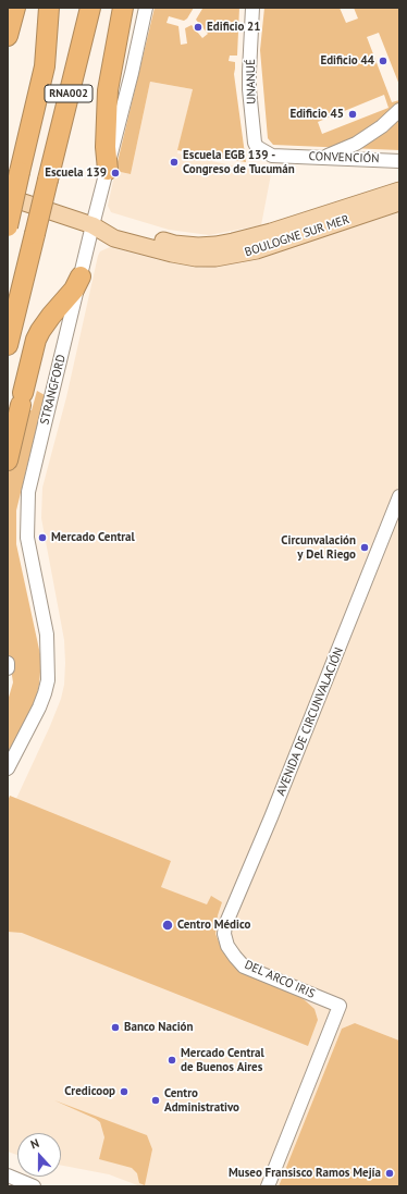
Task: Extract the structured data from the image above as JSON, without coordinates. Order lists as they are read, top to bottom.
{
  "streets": {
    "highway": ["RNA002"],
    "main road": ["BOULOGNE SUR MER"],
    "street": [
      "UNANUÉ",
      "CONVENCIÓN",
      "STRANGFORD",
      "AVENIDA DE CIRCUNVALACIÓN",
      "DEL ARCO IRIS"
    ]
  },
  "crossings": [
    ["UNANUÉ", "CONVENCIÓN"],
    ["BOULOGNE SUR MER", "STRANGFORD"],
    ["AVENIDA DE CIRCUNVALACIÓN", "DEL ARCO IRIS"]
  ],
  "places": [
    "Edificio 21",
    "Edificio 44",
    "Edificio 45",
    "Escuela EGB 139 - Congreso de Tucumán",
    "Escuela 139",
    "Mercado Central",
    "Circunvalación y Del Riego",
    "Centro Médico",
    "Banco Nación",
    "Mercado Central de Buenos Aires",
    "Credicoop",
    "Centro Administrativo",
    "Museo Fransisco Ramos Mejía"
  ],
  "north": "top"
}
